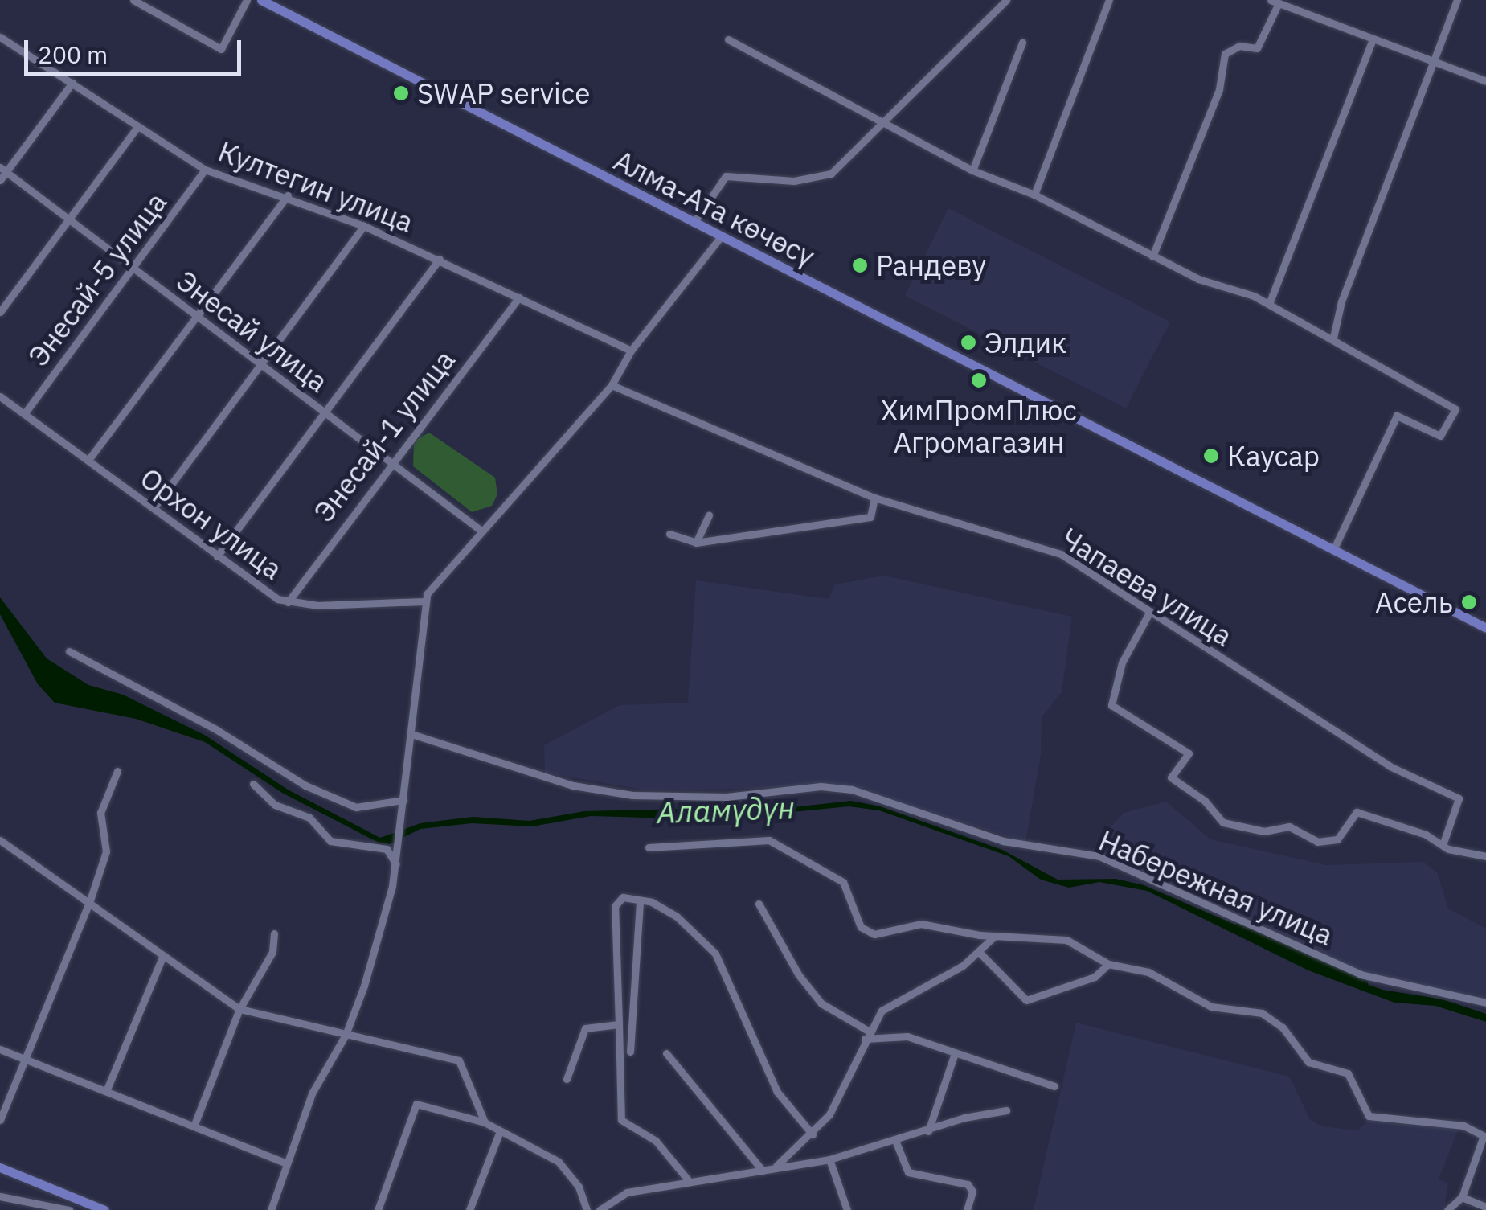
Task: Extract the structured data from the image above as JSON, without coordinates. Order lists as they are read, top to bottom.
{
  "streets": {
    "main road": ["Алма-Ата көчөсү"],
    "street": [
      "Култегин улица",
      "Энесай-5 улица",
      "Энесай улица",
      "Энесай-1 улица",
      "Орхон улица",
      "Чапаева улица",
      "Набережная улица"
    ]
  },
  "crossings": [
    ["Култегин улица", "Энесай-5 улица"],
    ["Култегин улица", "Энесай-1 улица"],
    ["Энесай-5 улица", "Энесай улица"],
    ["Энесай-5 улица", "Орхон улица"],
    ["Энесай улица", "Энесай-1 улица"],
    ["Энесай-1 улица", "Орхон улица"]
  ],
  "water": ["Аламүдүн"],
  "places": [
    "SWAP service",
    "Рандеву",
    "Элдик",
    "ХимПромПлюс Агромагазин",
    "Каусар",
    "Асель"
  ],
  "scale_bar": "200 m"
}
